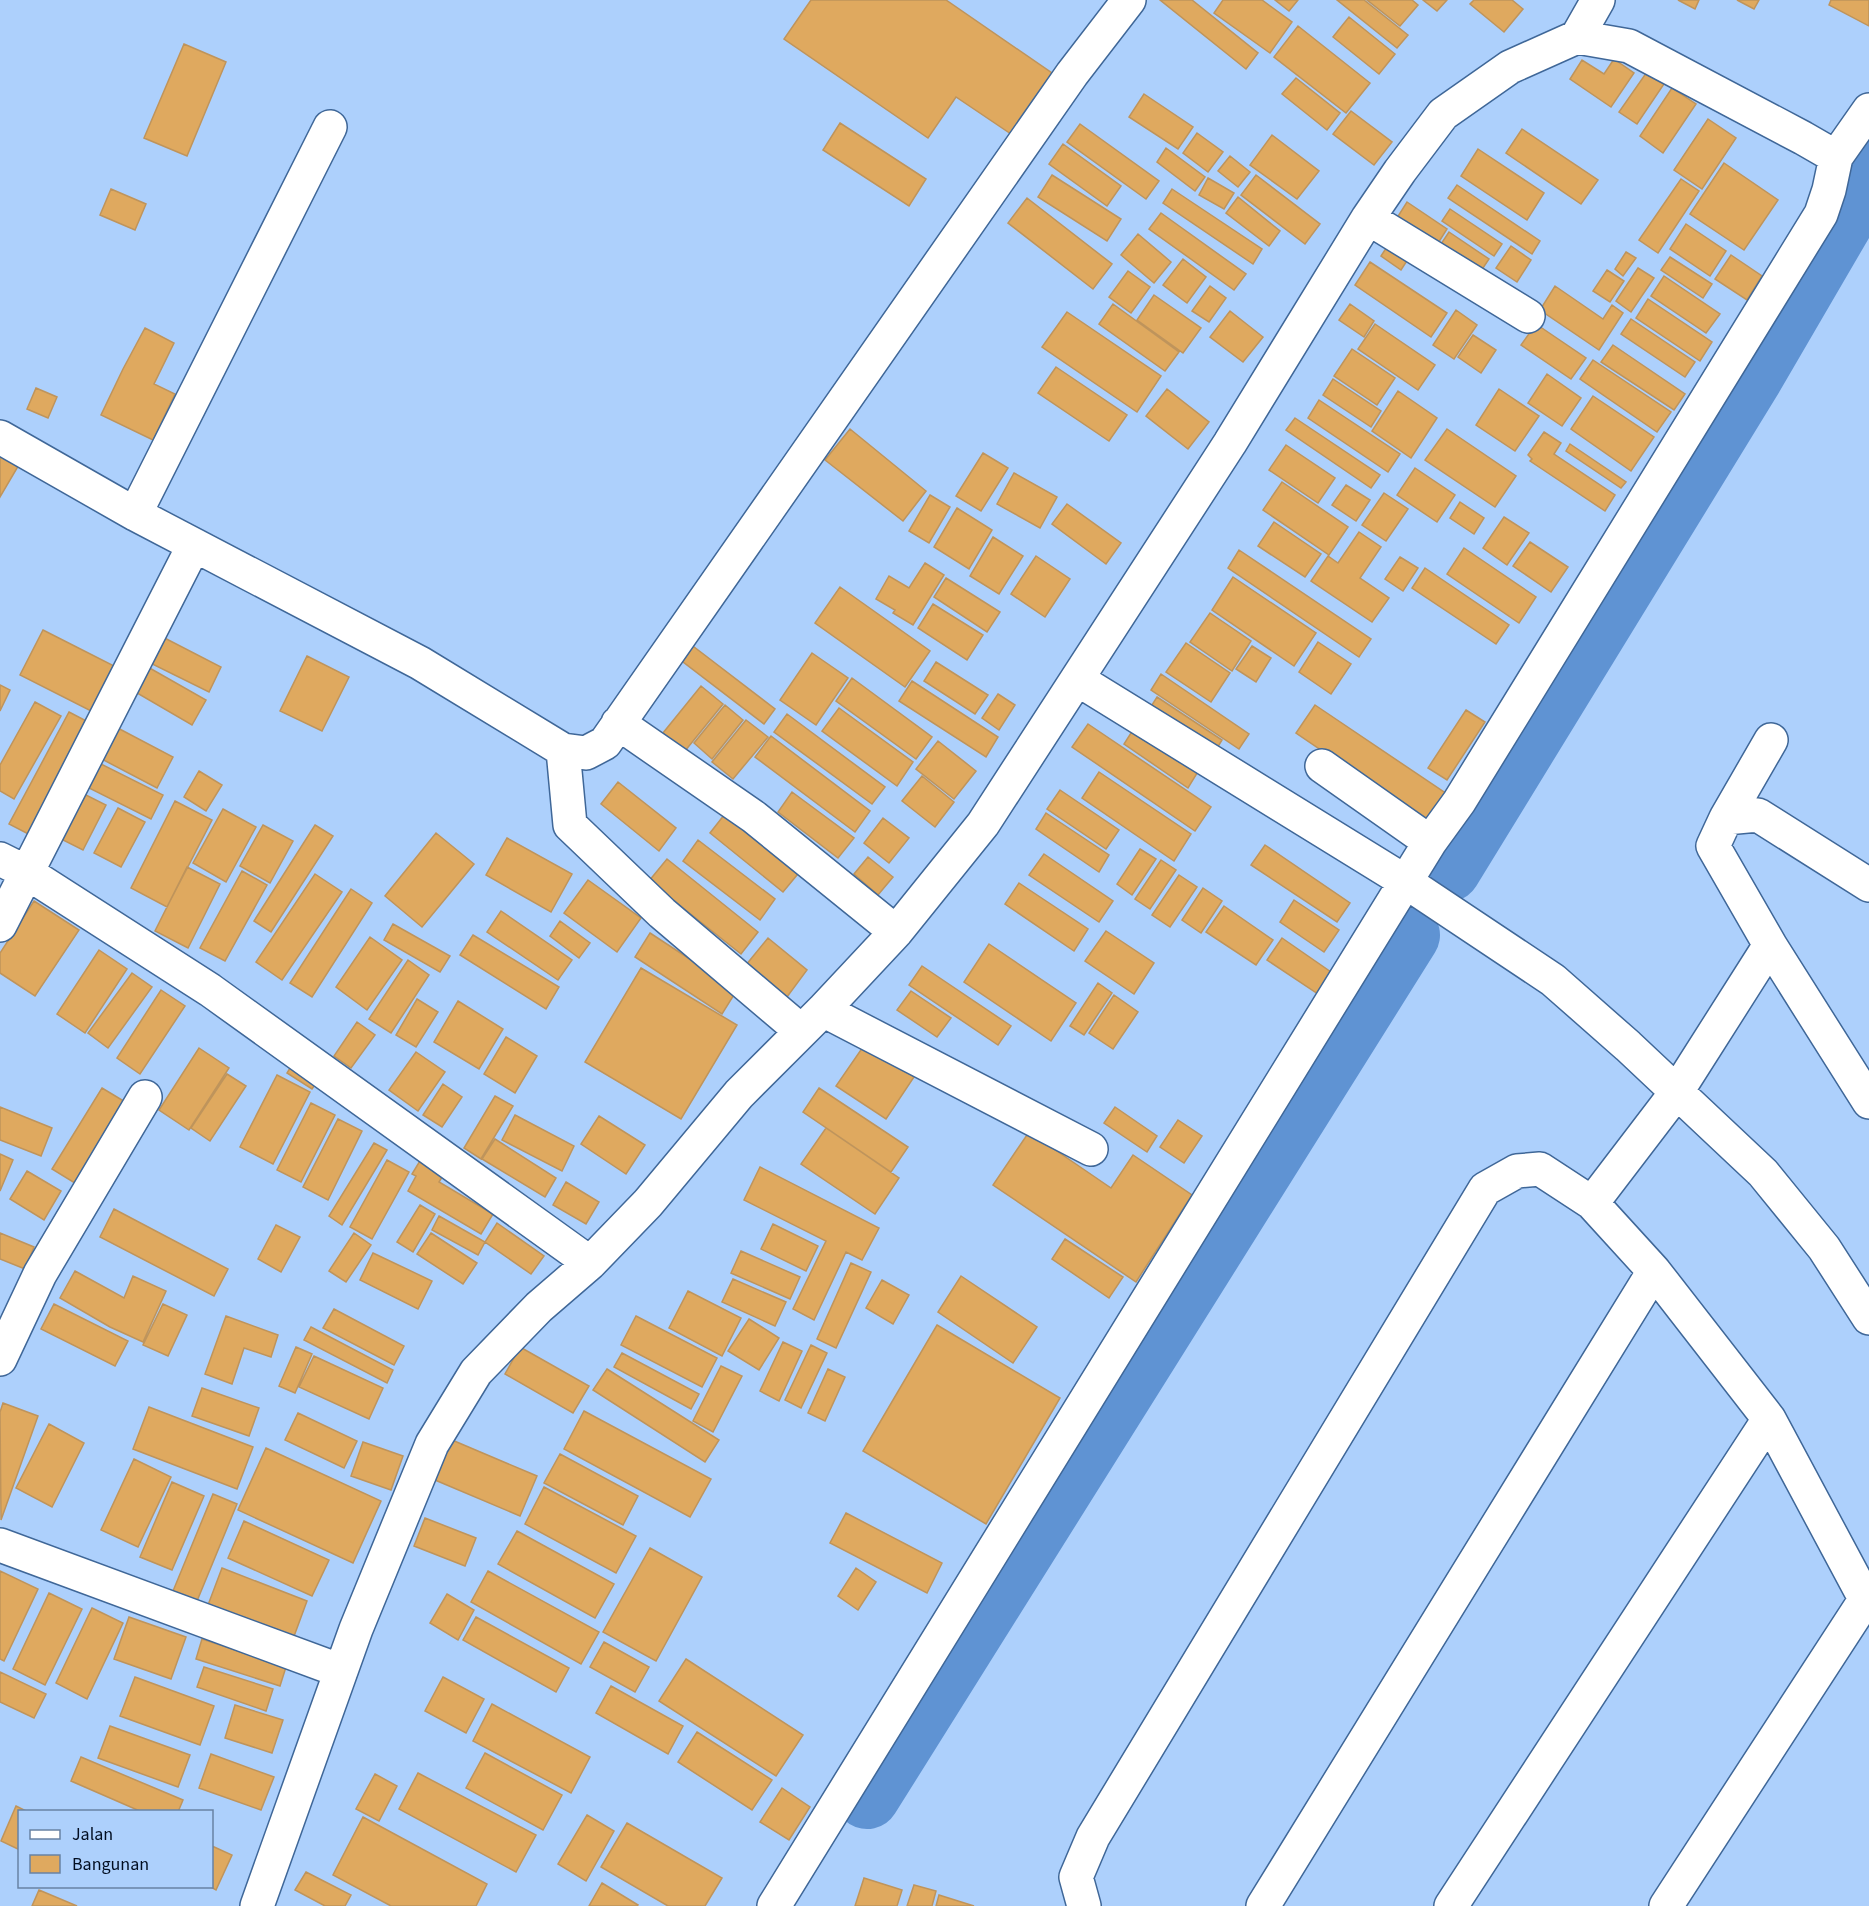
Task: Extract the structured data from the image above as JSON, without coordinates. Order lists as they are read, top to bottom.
{
  "legend": ["Jalan", "Bangunan"]
}
